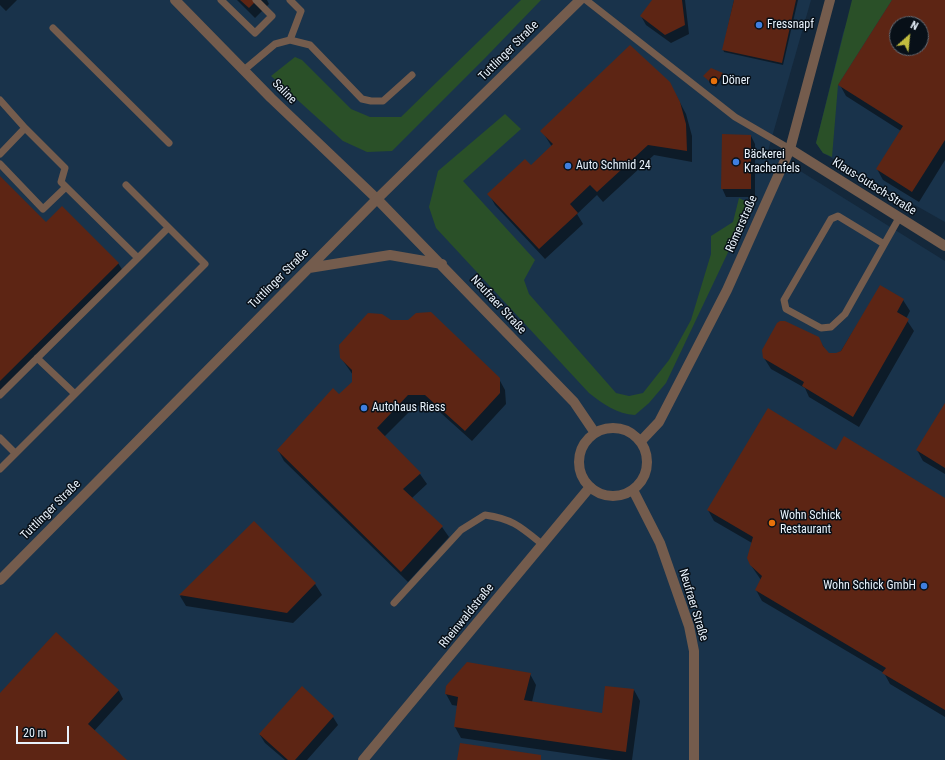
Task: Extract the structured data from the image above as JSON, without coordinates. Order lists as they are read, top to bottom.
{
  "streets": {
    "street": [
      "Tuttlinger Straße",
      "Saline",
      "Klaus-Gutsch-Straße",
      "Römerstraße",
      "Neufraer Straße",
      "Rheinwaldstraße"
    ]
  },
  "crossings": [
    ["Tuttlinger Straße", "Saline"],
    ["Tuttlinger Straße", "Neufraer Straße"],
    ["Saline", "Neufraer Straße"],
    ["Klaus-Gutsch-Straße", "Römerstraße"],
    ["Römerstraße", "Neufraer Straße"],
    ["Römerstraße", "Rheinwaldstraße"],
    ["Neufraer Straße", "Rheinwaldstraße"]
  ],
  "places": [
    "Fressnapf",
    "Döner",
    "Bäckerei Krachenfels",
    "Auto Schmid 24",
    "Autohaus Riess",
    "Wohn Schick Restaurant",
    "Wohn Schick GmbH"
  ],
  "scale_bar": "20 m",
  "north": "top right"
}
